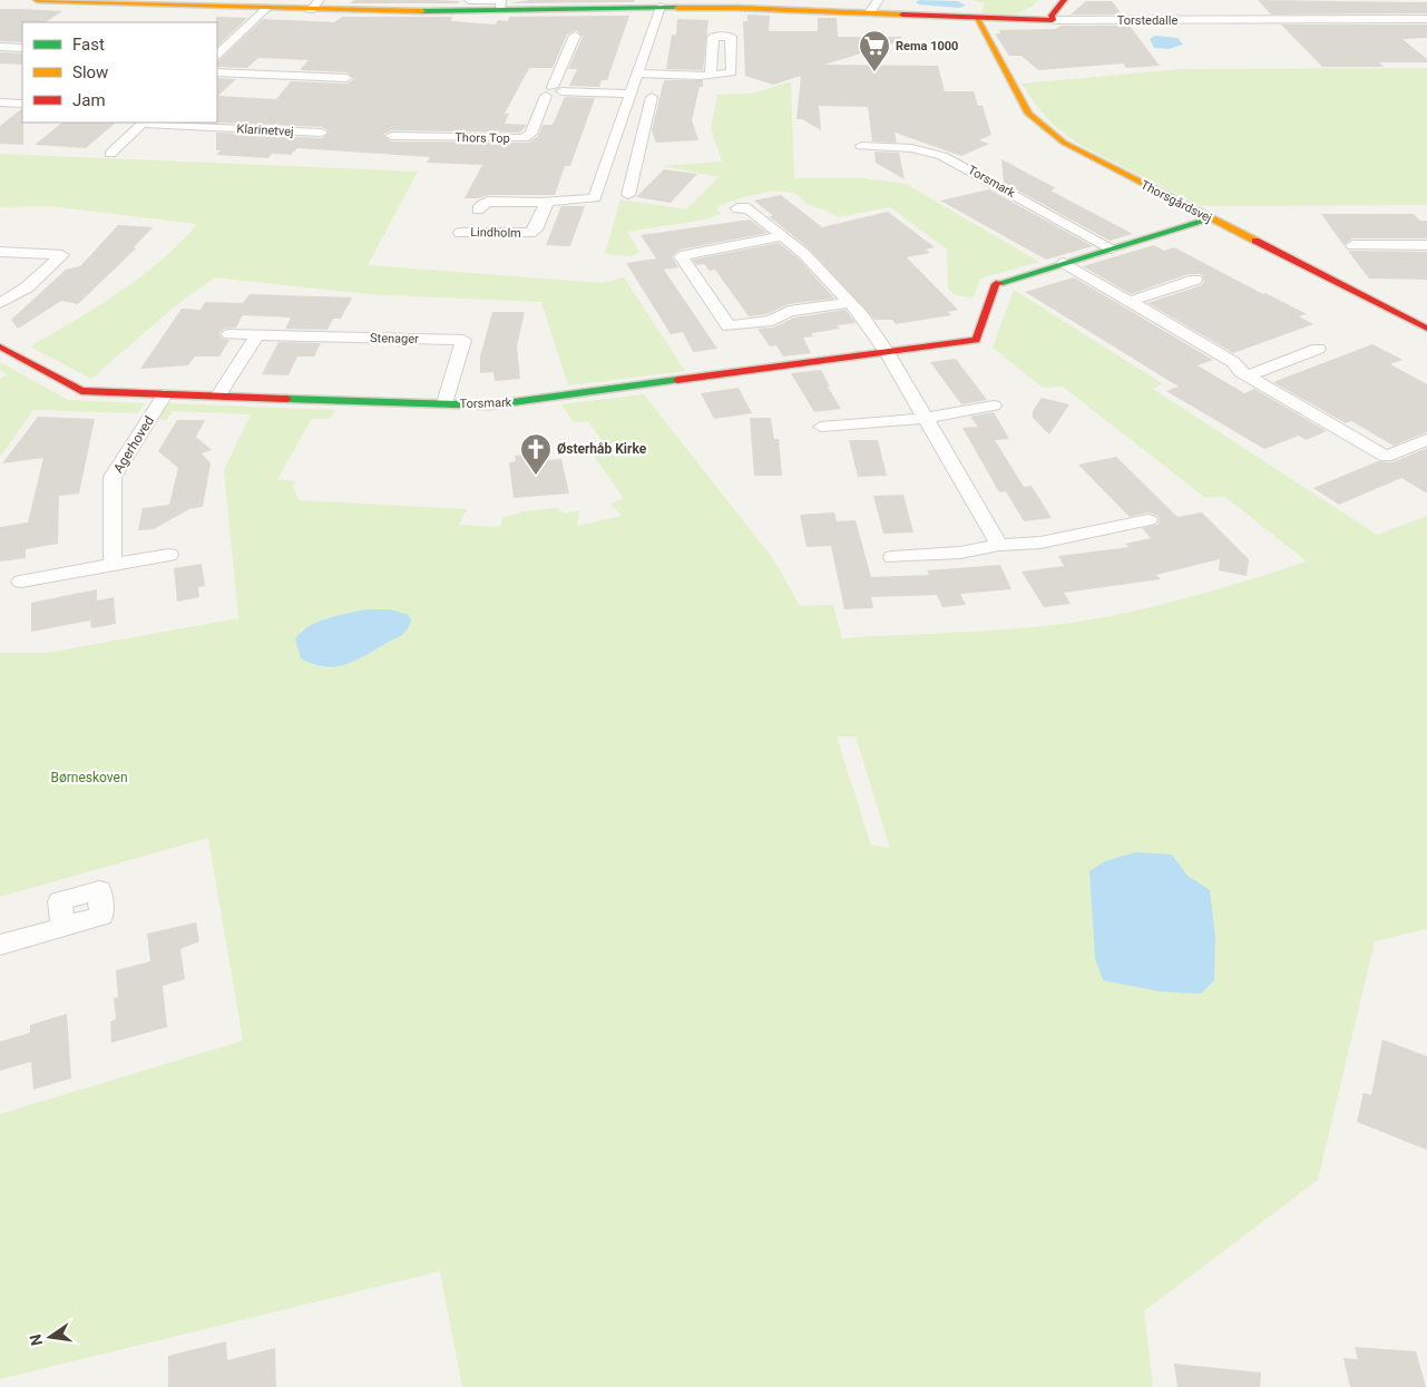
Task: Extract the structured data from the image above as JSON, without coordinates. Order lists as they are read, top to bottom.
{
  "streets": {
    "street": [
      "Torstedalle",
      "Klarinetvej",
      "Thors Top",
      "Torsmark",
      "Thorsgårdsvej",
      "Lindholm",
      "Stenager",
      "Agerhoved"
    ]
  },
  "crossings": [
    ["Torstedalle", "Thorsgårdsvej"],
    ["Torstedalle", "Lindholm"],
    ["Torsmark", "Thorsgårdsvej"],
    ["Torsmark", "Stenager"],
    ["Torsmark", "Agerhoved"]
  ],
  "parks": ["Børneskoven"],
  "places": {
    "supermarket": ["Rema 1000"],
    "church": ["Østerhåb Kirke"]
  },
  "legend": ["Fast", "Slow", "Jam"],
  "north": "left"
}
